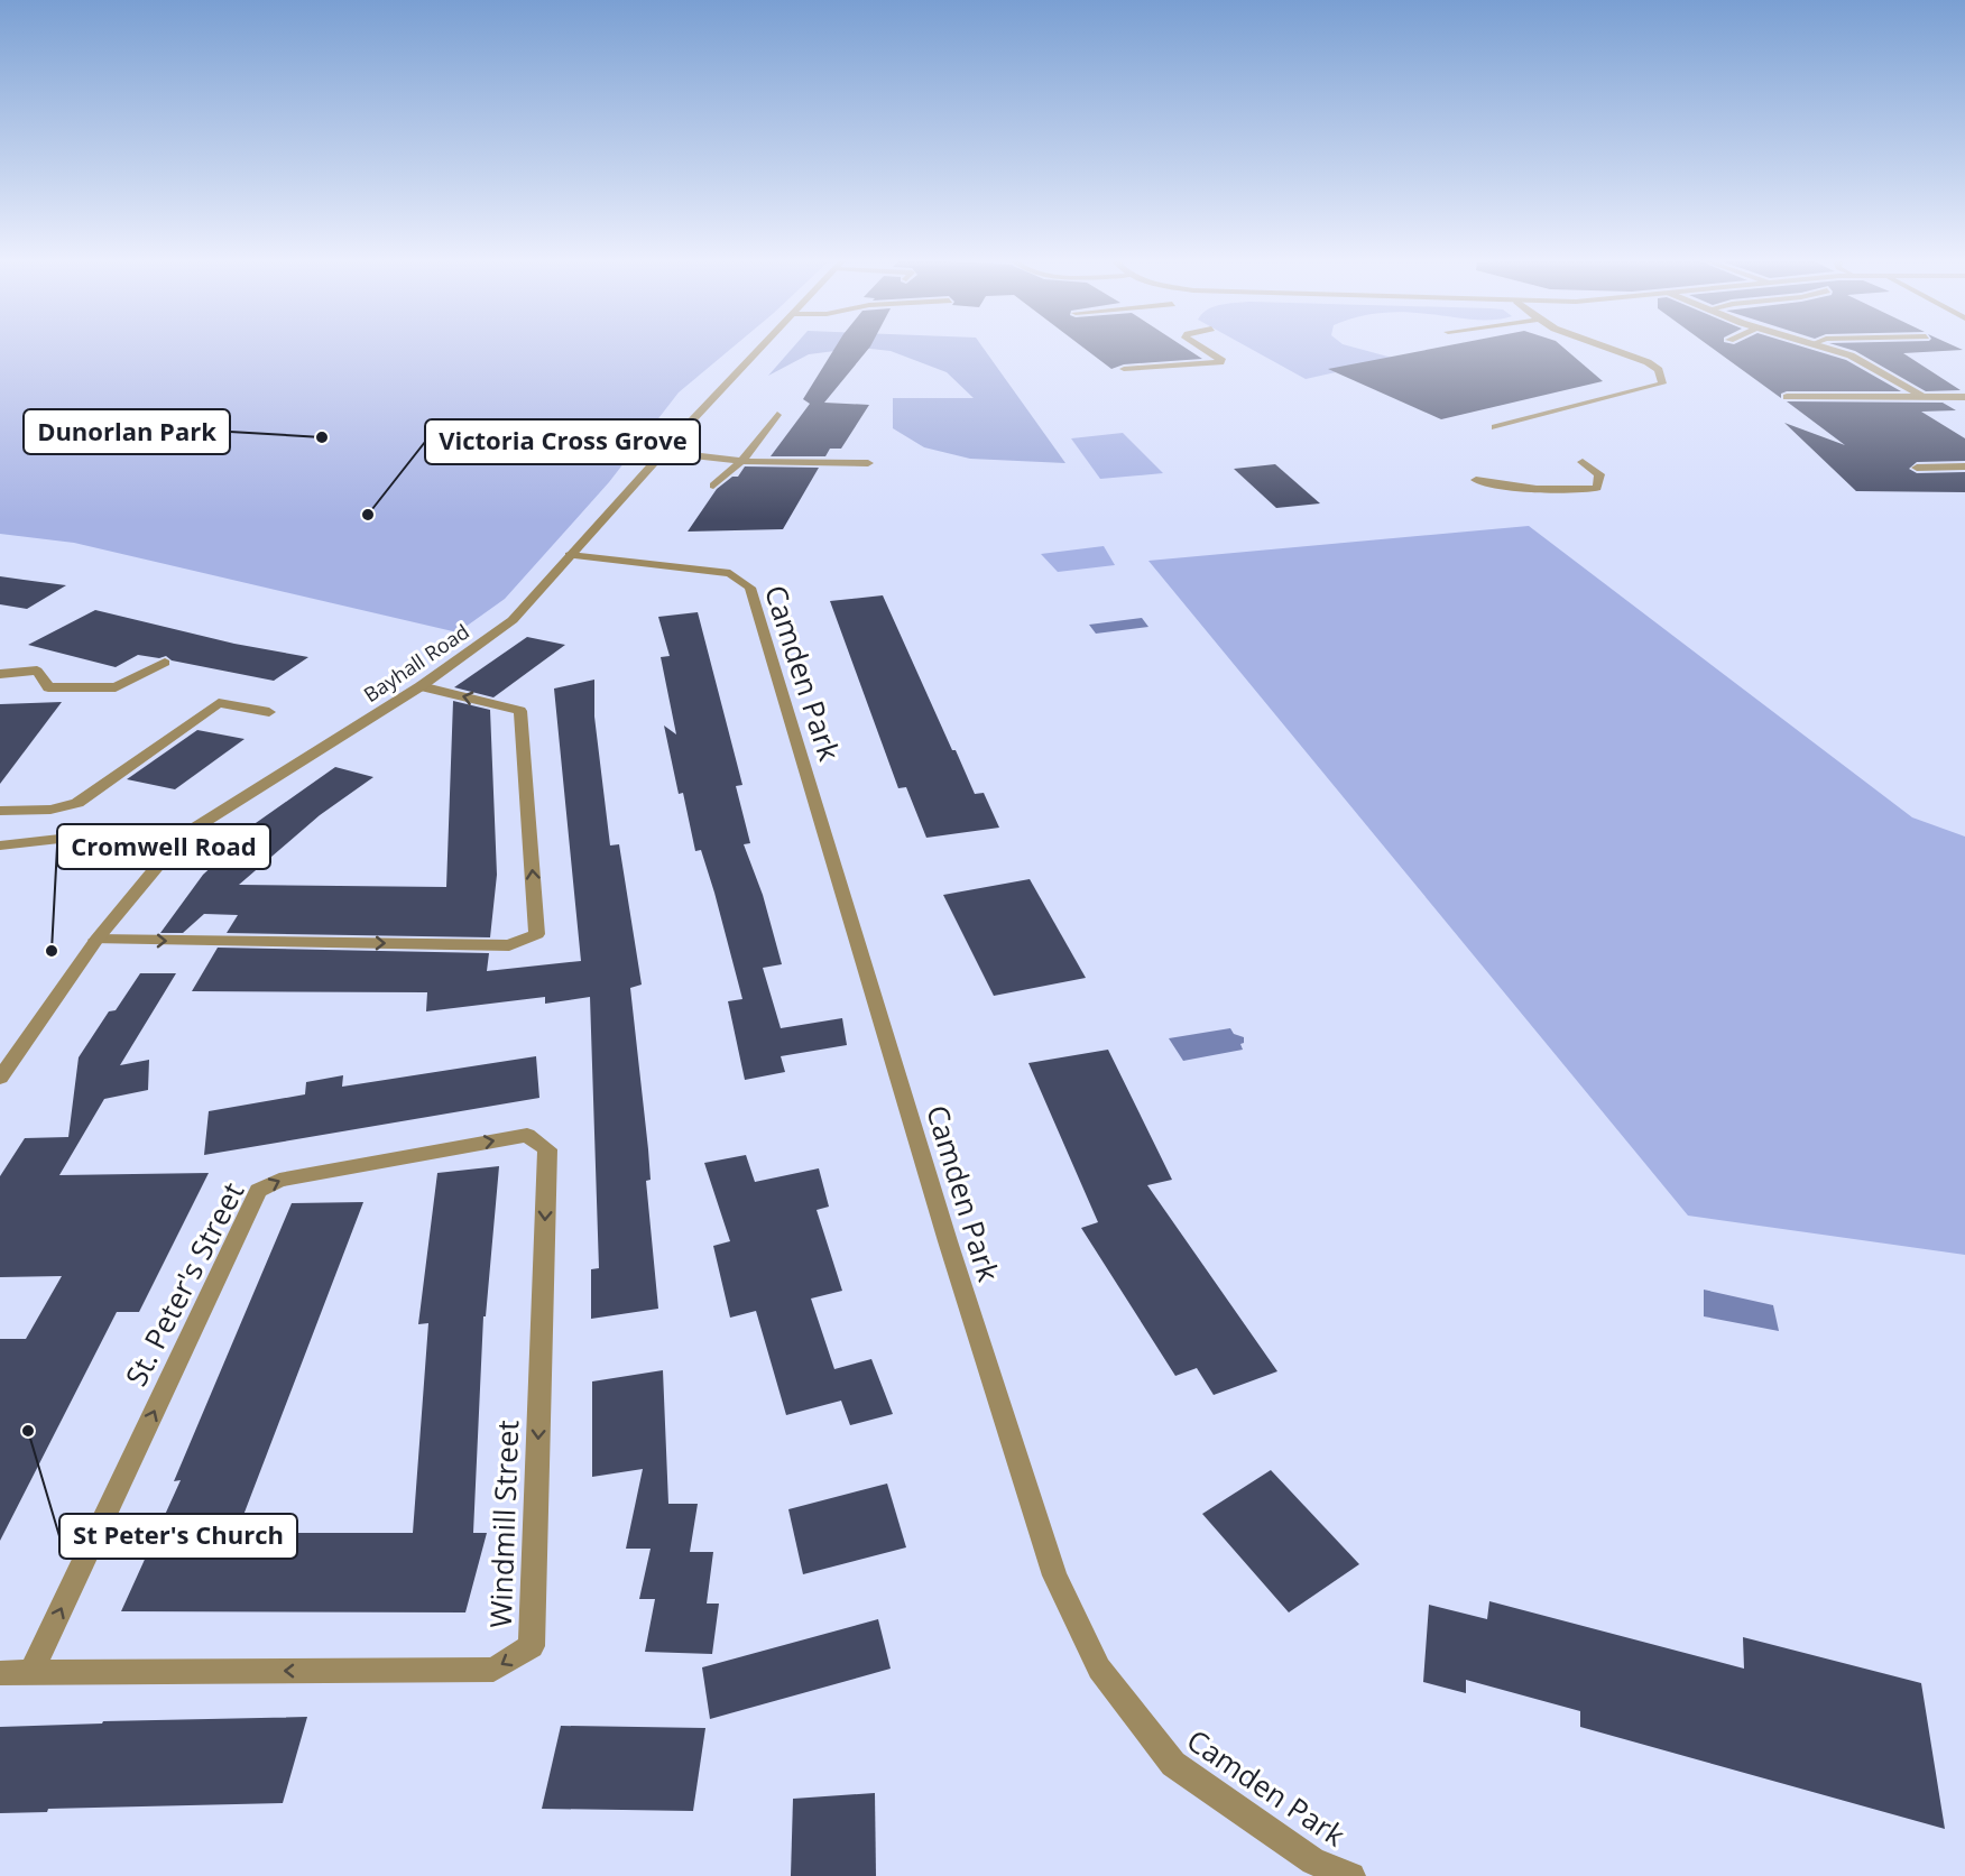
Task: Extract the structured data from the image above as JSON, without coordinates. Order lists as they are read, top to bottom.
{
  "streets": {
    "street": [
      "Bayhall Road",
      "Camden Park",
      "St. Peter's Street",
      "Windmill Street"
    ]
  },
  "crossings": [
    ["Bayhall Road", "Camden Park"],
    ["St. Peter's Street", "Windmill Street"]
  ],
  "one_way": ["St. Peter's Street"],
  "places": [
    "Dunorlan Park",
    "Victoria Cross Grove",
    "Cromwell Road",
    "St Peter's Church"
  ]
}
